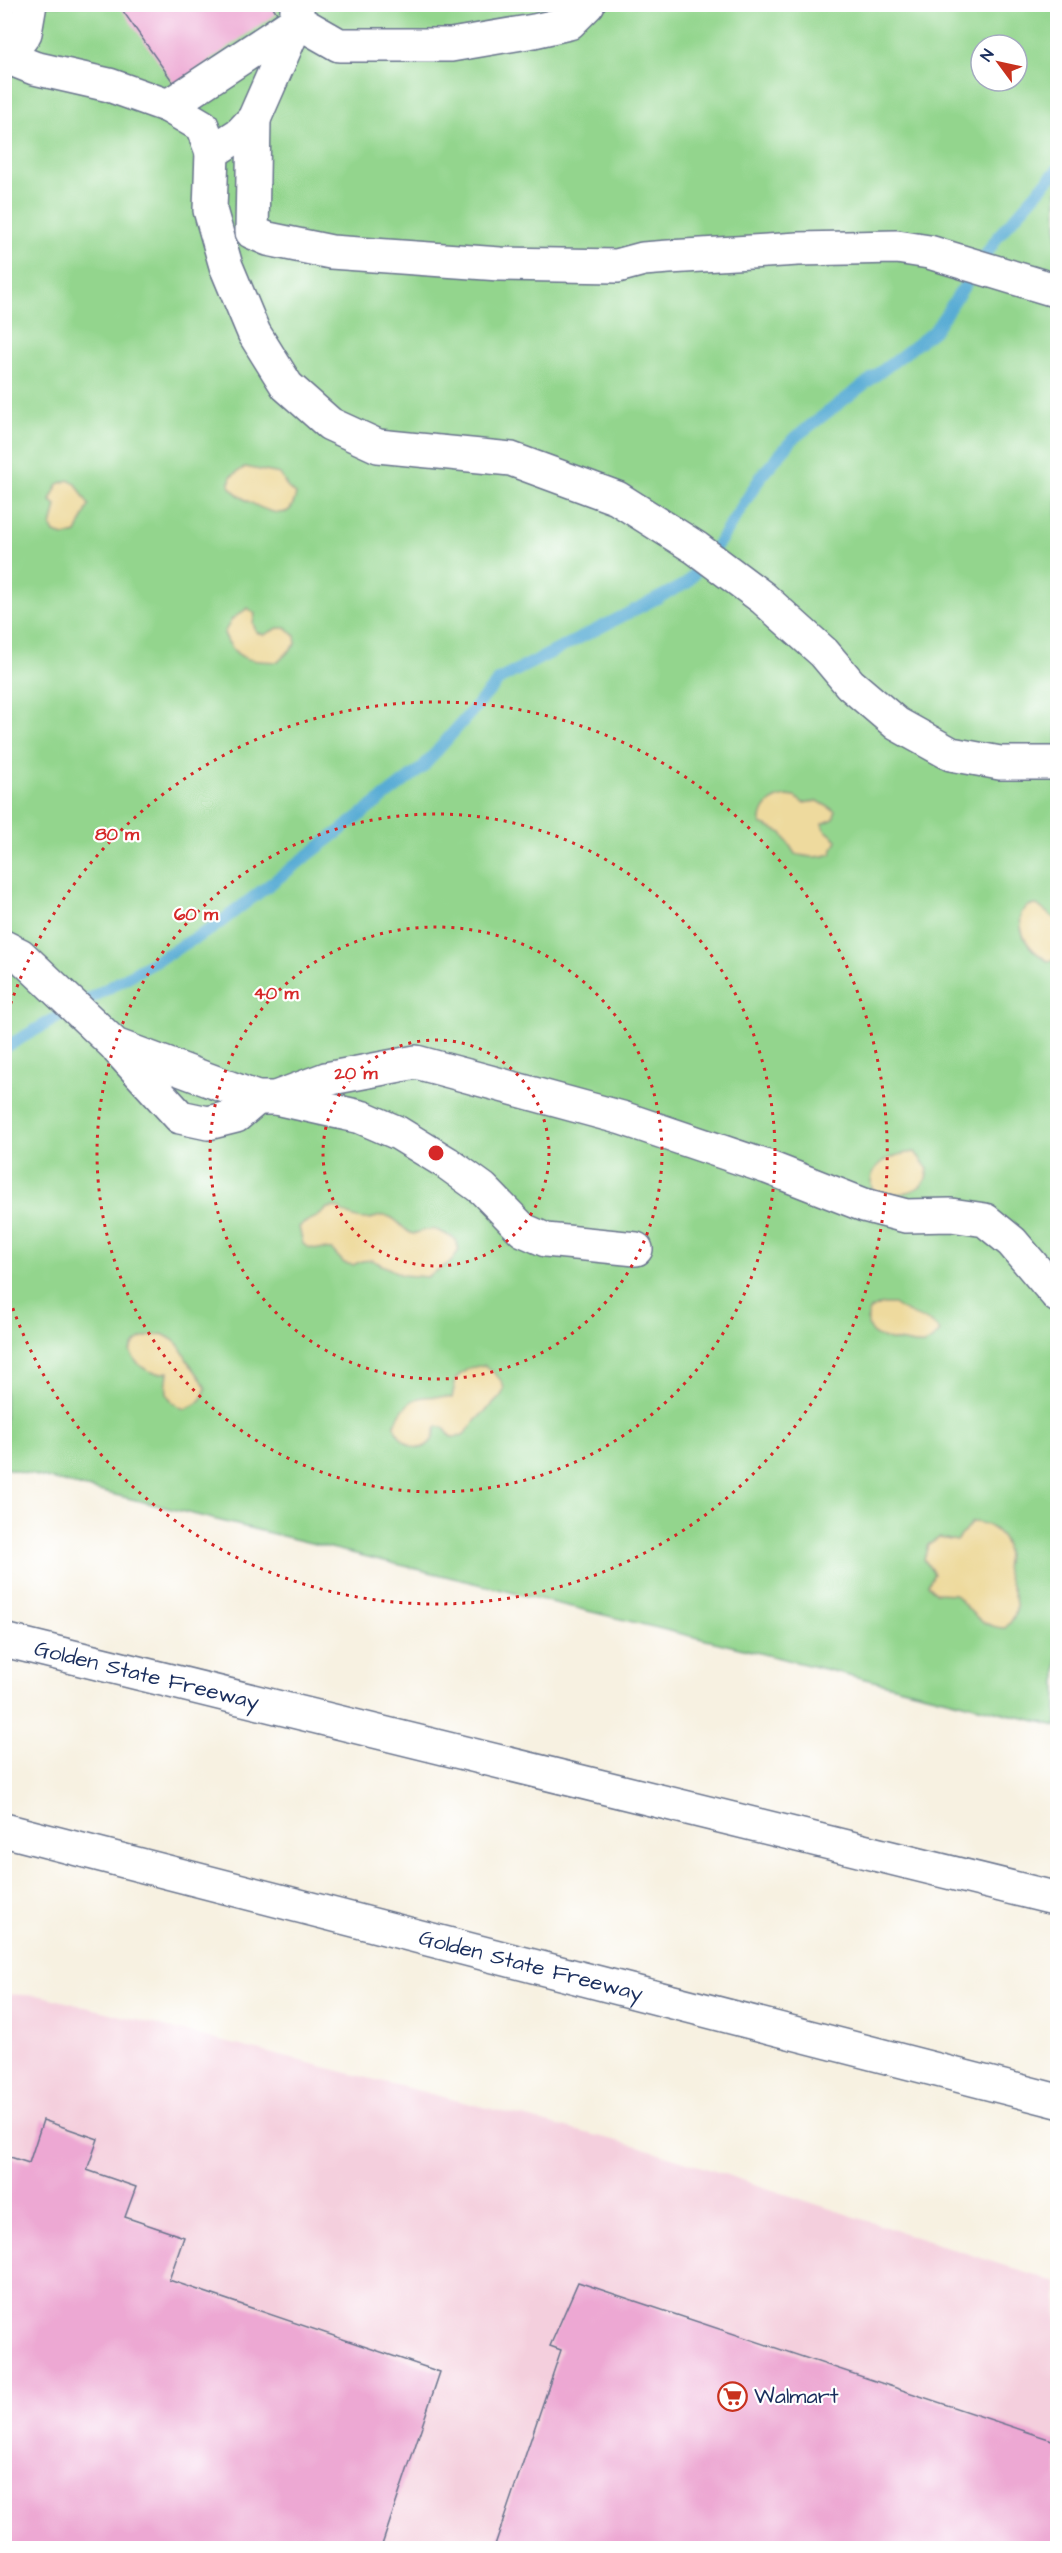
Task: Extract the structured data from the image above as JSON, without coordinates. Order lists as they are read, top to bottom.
{
  "streets": {
    "main road": ["Golden State Freeway"]
  },
  "places": {
    "supermarket": ["Walmart"]
  },
  "north": "top left",
  "rings": [
    "80 m",
    "60 m",
    "40 m",
    "20 m"
  ]
}
